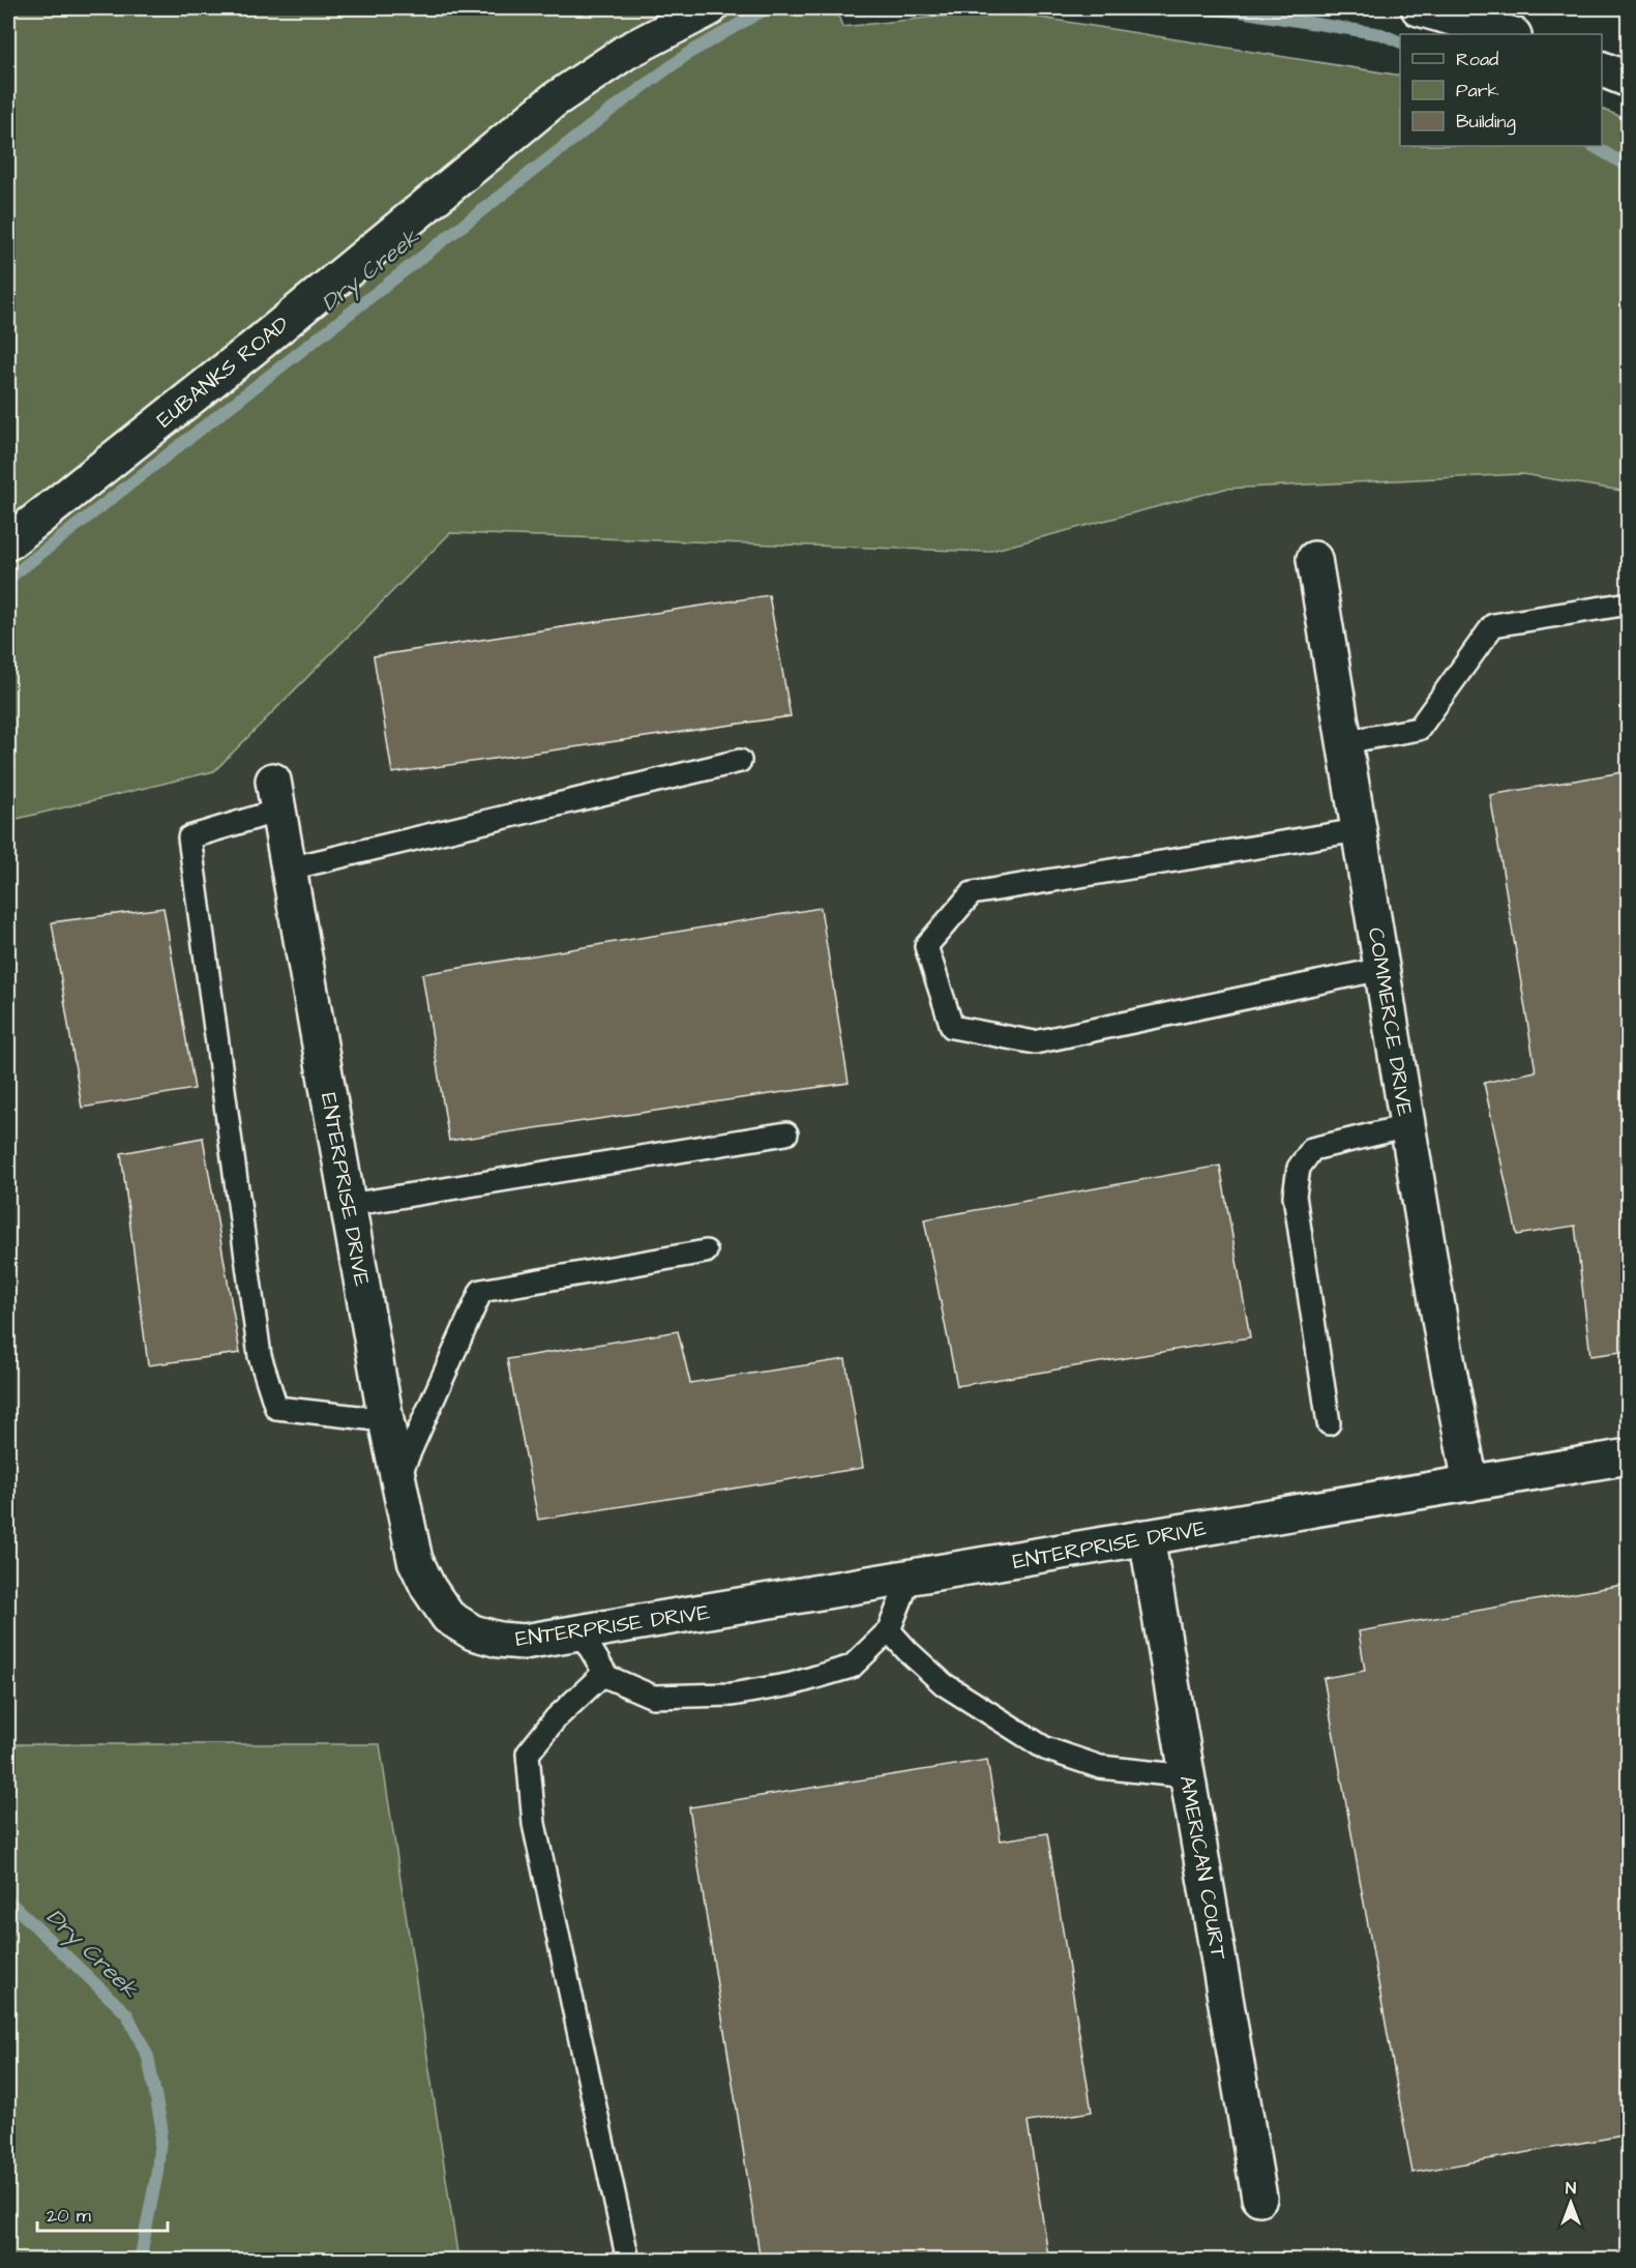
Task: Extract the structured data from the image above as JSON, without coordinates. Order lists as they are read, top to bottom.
{
  "streets": {
    "street": [
      "EUBANKS ROAD",
      "COMMERCE DRIVE",
      "ENTERPRISE DRIVE",
      "AMERICAN COURT"
    ]
  },
  "crossings": [
    ["COMMERCE DRIVE", "ENTERPRISE DRIVE"],
    ["ENTERPRISE DRIVE", "AMERICAN COURT"]
  ],
  "water": ["Dry Creek"],
  "legend": ["Road", "Park", "Building"],
  "scale_bar": "20 m",
  "north": "top"
}
